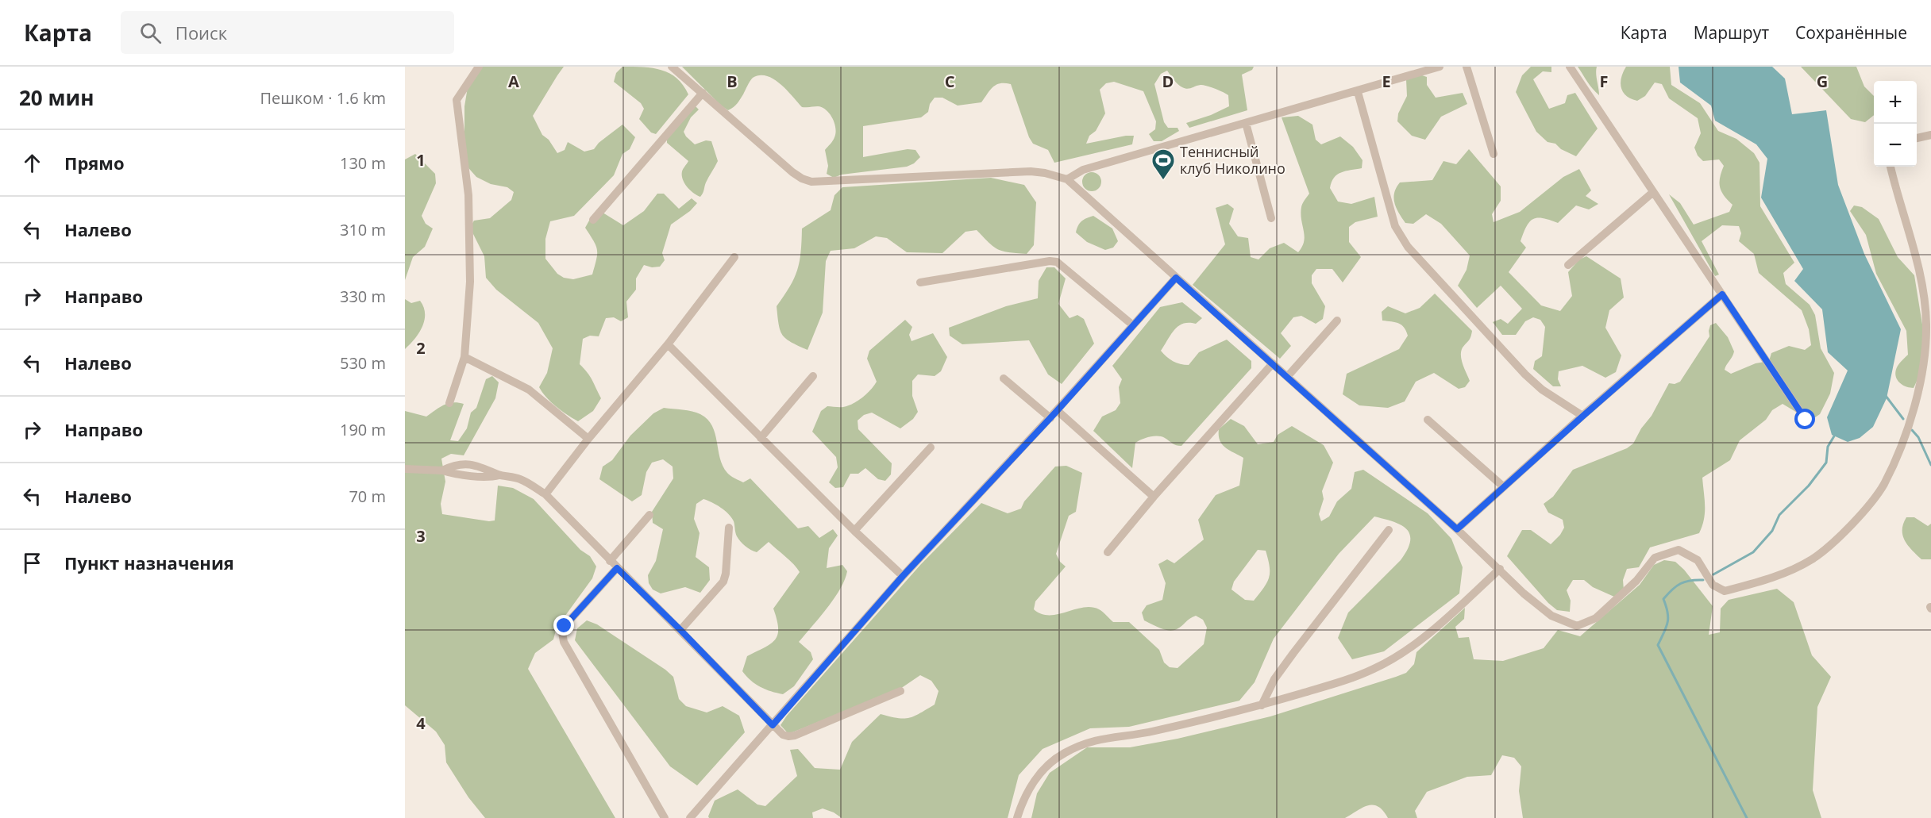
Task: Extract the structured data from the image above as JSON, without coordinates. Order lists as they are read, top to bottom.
{
  "places": {
    "sports": ["Теннисный клуб Николино"]
  },
  "page": {
    "header": "Карта",
    "search": "Поиск",
    "nav": ["Карта", "Маршрут", "Сохранённые"],
    "heading": ["20 мин", "Пешком · 1.6 km"],
    "map_buttons": ["+", "−"],
    "list": [
      ["Прямо", "130 m"],
      ["Налево", "310 m"],
      ["Направо", "330 m"],
      ["Налево", "530 m"],
      ["Направо", "190 m"],
      ["Налево", "70 m"],
      "Пункт назначения"
    ]
  },
  "grid": {
    "columns": [
      "A",
      "B",
      "C",
      "D",
      "E",
      "F",
      "G"
    ],
    "rows": [
      "1",
      "2",
      "3",
      "4"
    ]
  }
}
